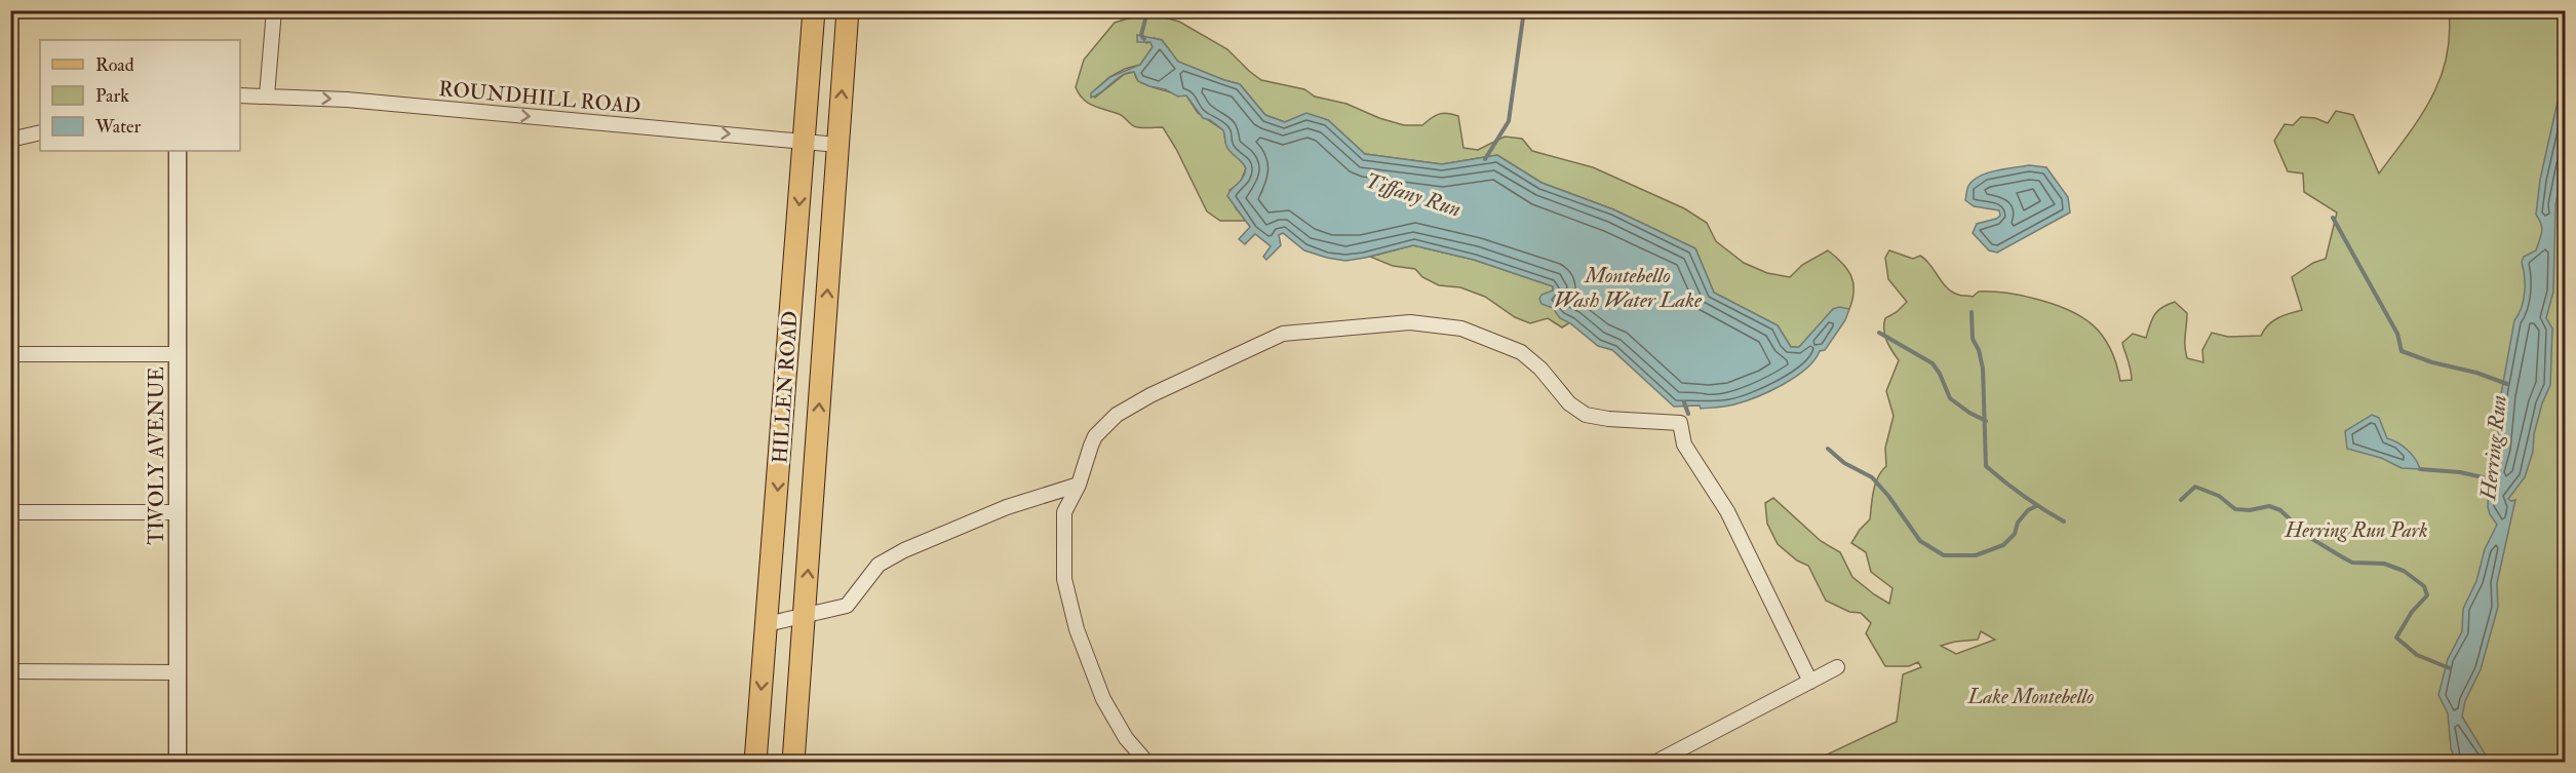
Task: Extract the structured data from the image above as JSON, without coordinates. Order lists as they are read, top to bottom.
{
  "streets": {
    "main road": ["HILLEN ROAD"],
    "street": ["ROUNDHILL ROAD", "TIVOLY AVENUE"]
  },
  "crossings": [
    ["ROUNDHILL ROAD", "HILLEN ROAD"]
  ],
  "one_way": ["ROUNDHILL ROAD"],
  "water": ["Tiffany Run", "Montebello Wash Water Lake", "Herring Run"],
  "parks": ["Herring Run Park", "Lake Montebello"],
  "legend": ["Road", "Park", "Water"]
}
